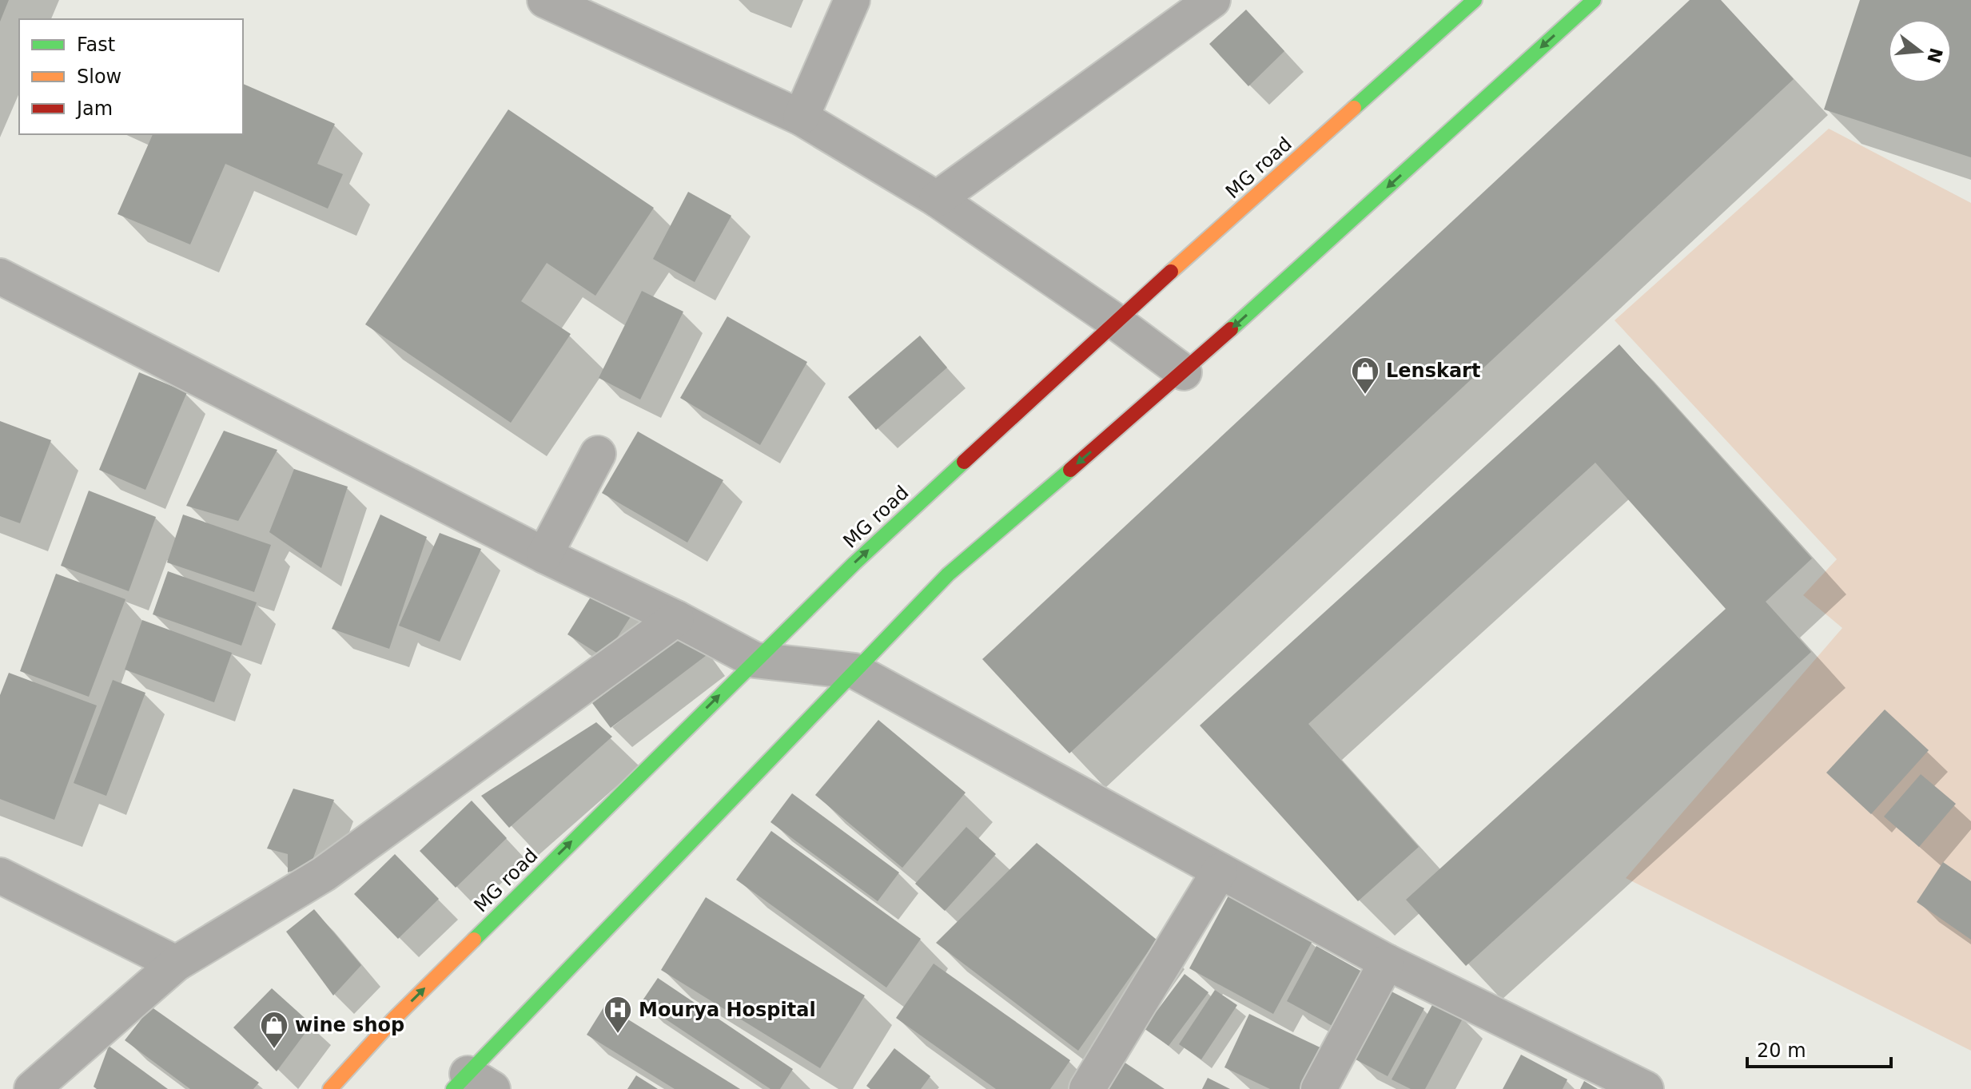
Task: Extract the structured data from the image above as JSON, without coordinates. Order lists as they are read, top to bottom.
{
  "streets": {
    "main road": ["MG road"]
  },
  "places": {
    "shop": ["Lenskart", "wine shop"],
    "hospital": ["Mourya Hospital"]
  },
  "legend": ["Fast", "Slow", "Jam"],
  "scale_bar": "20 m",
  "north": "right"
}
